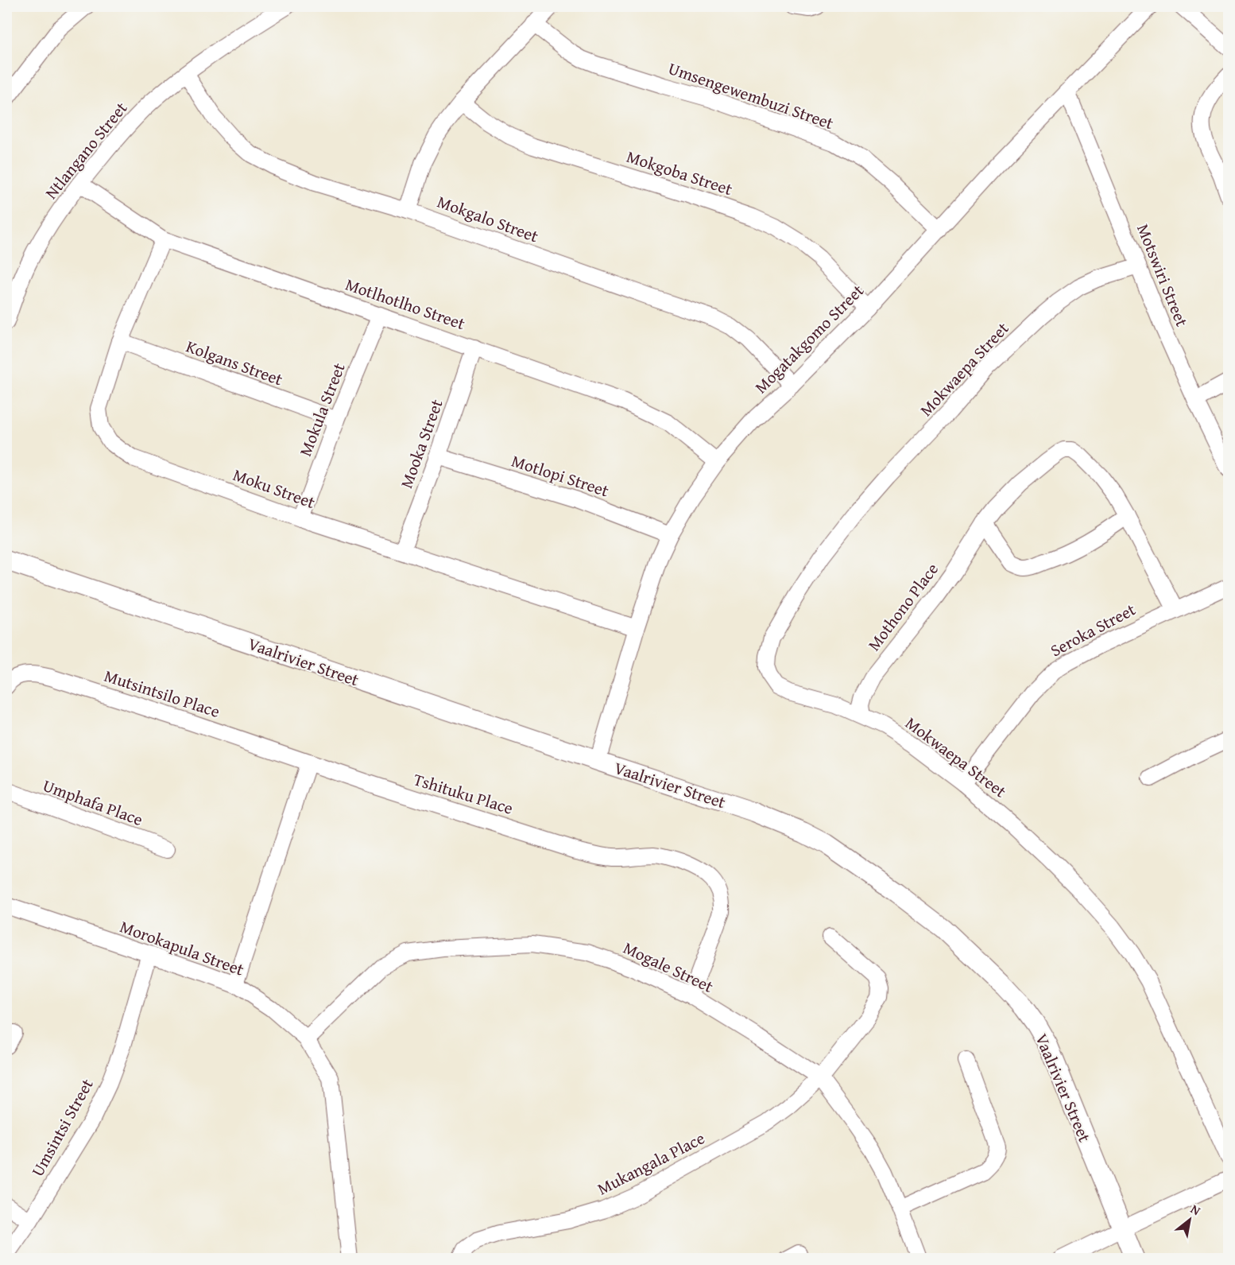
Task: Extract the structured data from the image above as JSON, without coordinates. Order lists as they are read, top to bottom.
{
  "streets": {
    "street": [
      "Umsengewembuzi Street",
      "Ntlangano Street",
      "Mokgoba Street",
      "Mokgalo Street",
      "Motswiri Street",
      "Motlhotlho Street",
      "Mogatakgomo Street",
      "Kolgans Street",
      "Mokwaepa Street",
      "Mokula Street",
      "Mooka Street",
      "Motlopi Street",
      "Moku Street",
      "Mothono Place",
      "Seroka Street",
      "Vaalrivier Street",
      "Mutsintsilo Place",
      "Tshituku Place",
      "Umphafa Place",
      "Morokapula Street",
      "Mogale Street",
      "Umsintsi Street",
      "Mukangala Place"
    ]
  },
  "crossings": [
    ["Umsengewembuzi Street", "Mogatakgomo Street"],
    ["Ntlangano Street", "Mokgalo Street"],
    ["Ntlangano Street", "Motlhotlho Street"],
    ["Mokgoba Street", "Mogatakgomo Street"],
    ["Mokgalo Street", "Mogatakgomo Street"],
    ["Motswiri Street", "Mogatakgomo Street"],
    ["Motswiri Street", "Mokwaepa Street"],
    ["Motlhotlho Street", "Mogatakgomo Street"],
    ["Motlhotlho Street", "Mokula Street"],
    ["Motlhotlho Street", "Mooka Street"],
    ["Motlhotlho Street", "Moku Street"],
    ["Mogatakgomo Street", "Motlopi Street"],
    ["Mogatakgomo Street", "Moku Street"],
    ["Mogatakgomo Street", "Vaalrivier Street"],
    ["Kolgans Street", "Mokula Street"],
    ["Kolgans Street", "Moku Street"],
    ["Mokwaepa Street", "Mothono Place"],
    ["Mokwaepa Street", "Seroka Street"],
    ["Mokula Street", "Moku Street"],
    ["Mooka Street", "Motlopi Street"],
    ["Mooka Street", "Moku Street"],
    ["Mothono Place", "Seroka Street"],
    ["Mutsintsilo Place", "Tshituku Place"],
    ["Tshituku Place", "Mogale Street"],
    ["Morokapula Street", "Mogale Street"],
    ["Morokapula Street", "Umsintsi Street"],
    ["Mogale Street", "Mukangala Place"]
  ],
  "north": "top right"
}
